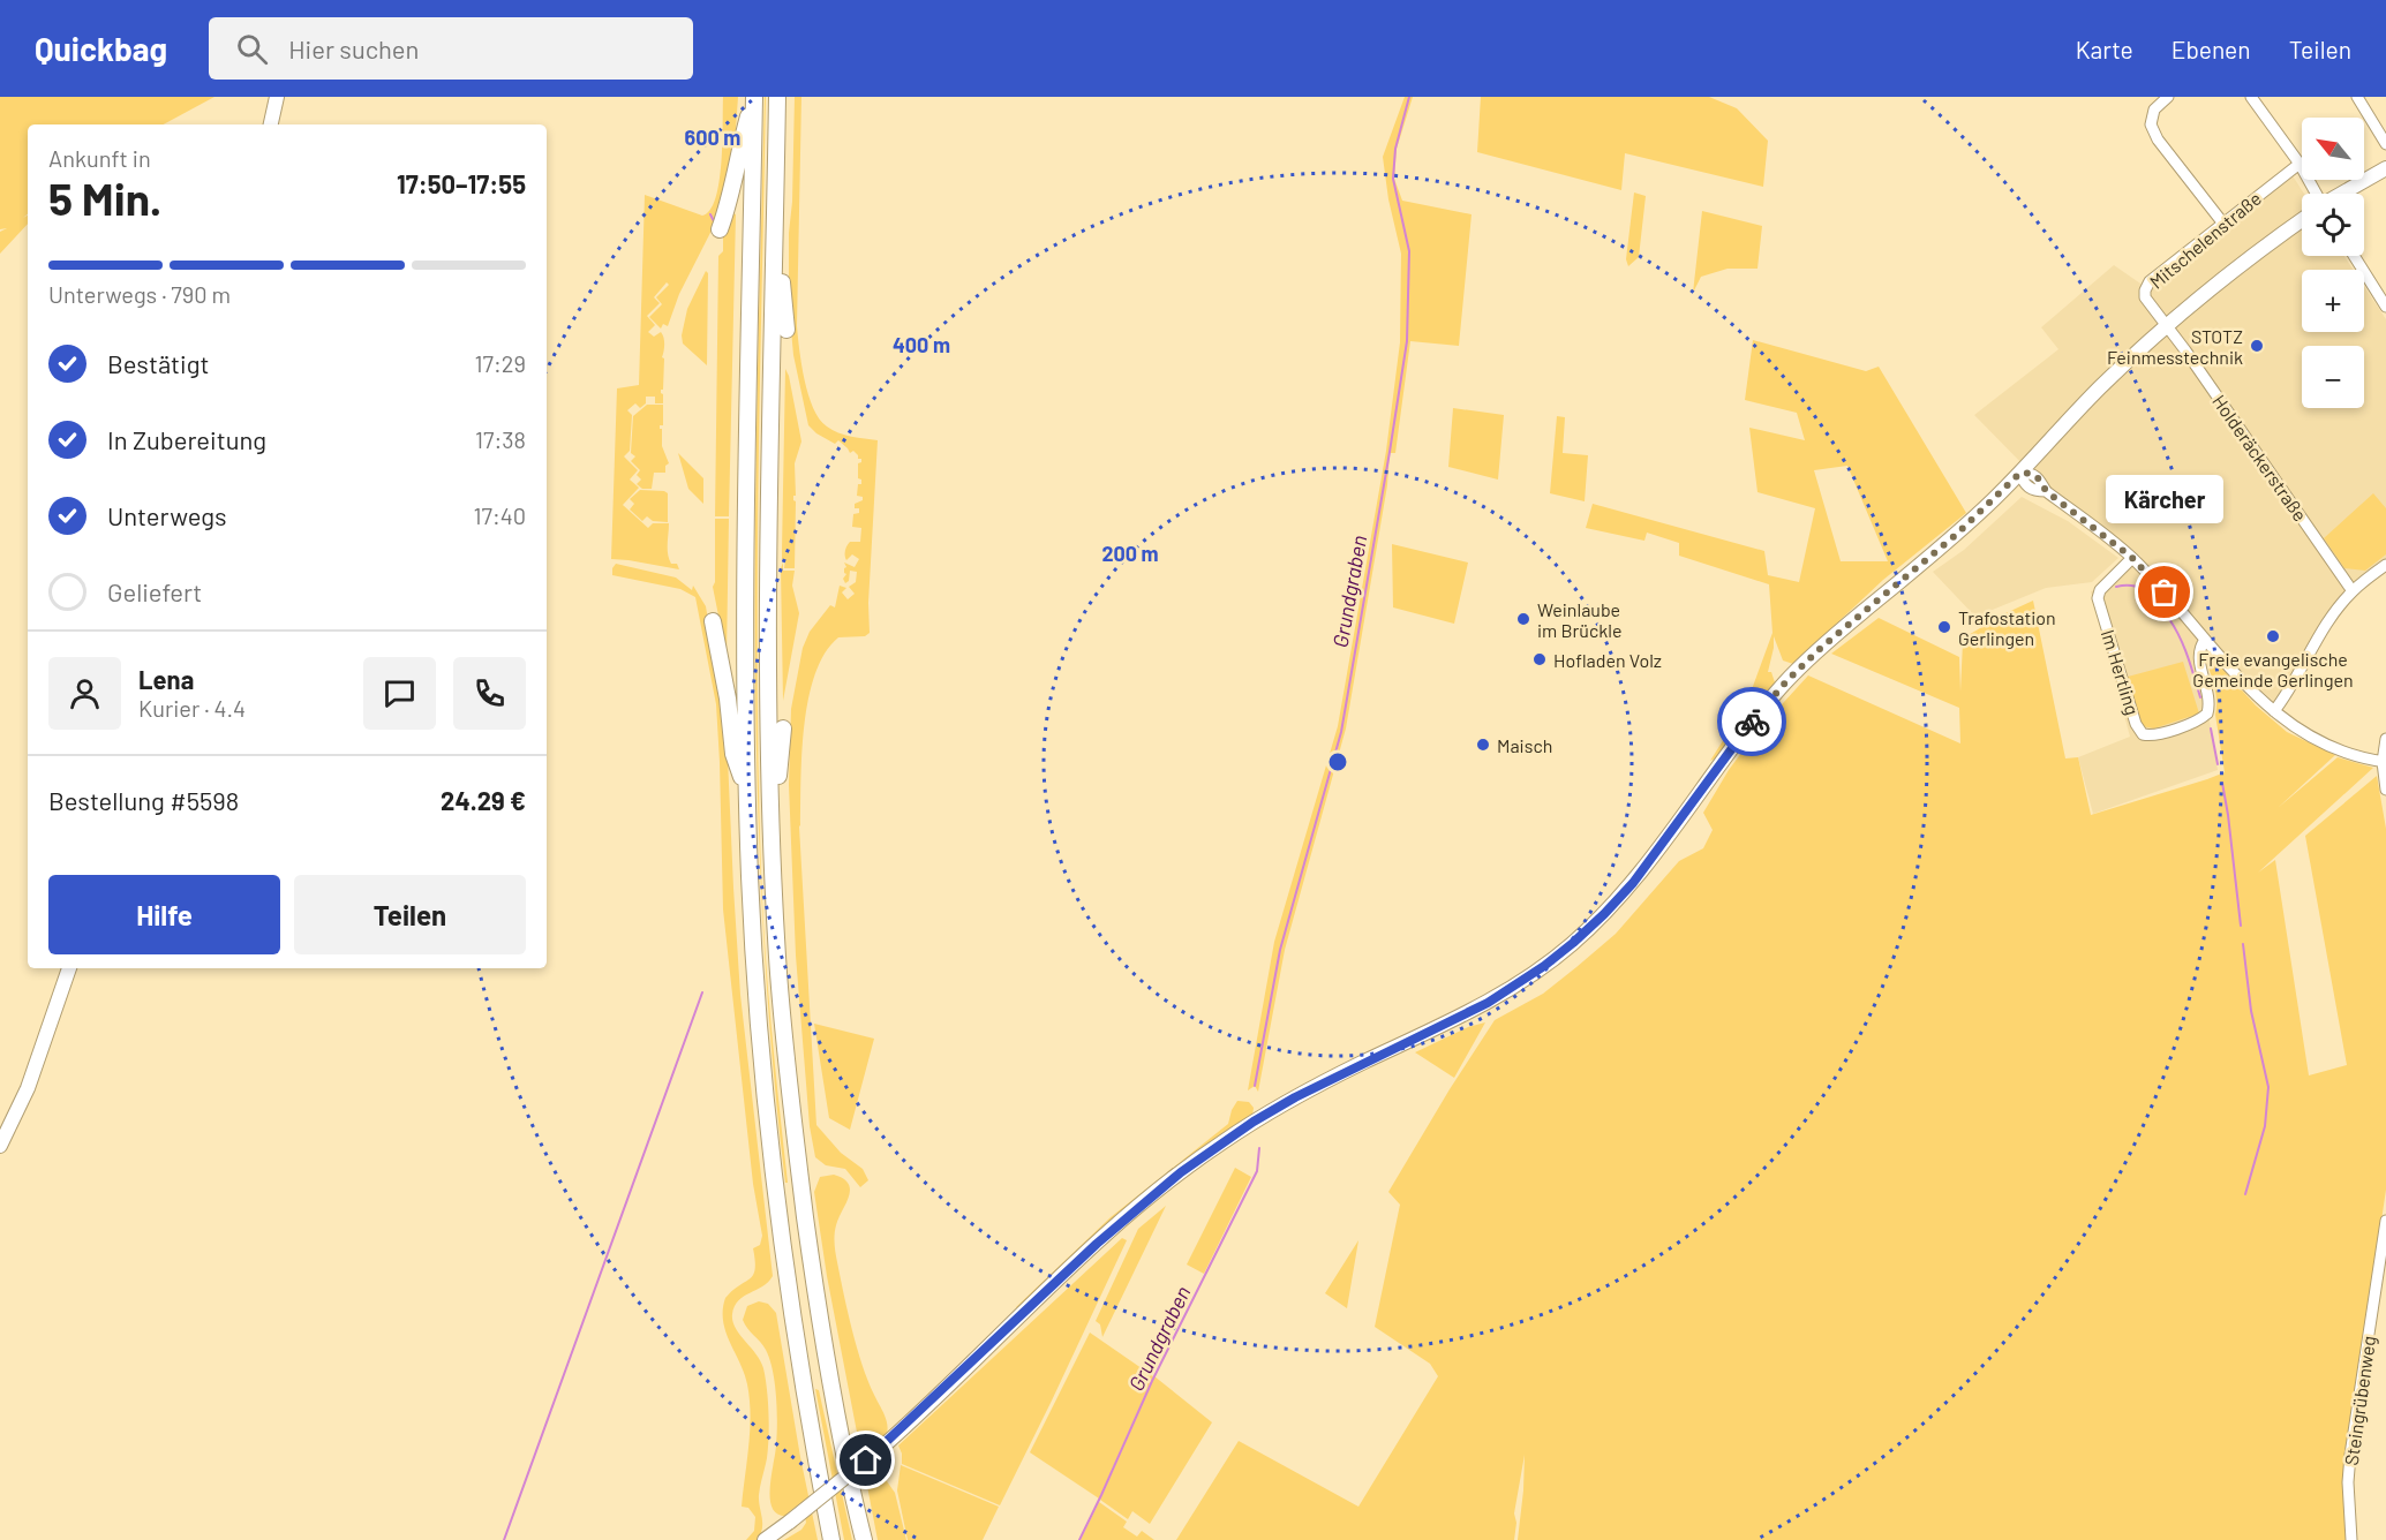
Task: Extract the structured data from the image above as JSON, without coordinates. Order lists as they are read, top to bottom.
{
  "streets": {
    "street": [
      "Mitschelenstraße",
      "Holderäckerstraße",
      "Im Hertling",
      "Steingrübenweg"
    ]
  },
  "crossings": [
    ["Mitschelenstraße", "Holderäckerstraße"]
  ],
  "water": ["Grundgraben"],
  "places": [
    "STOTZ Feinmesstechnik",
    "Kärcher",
    "Weinlaube im Brückle",
    "Trafostation Gerlingen",
    "Freie evangelische Gemeinde Gerlingen",
    "Hofladen Volz",
    "Maisch"
  ],
  "north": "top left",
  "page": {
    "header": "Quickbag",
    "search": "Hier suchen",
    "nav": ["Karte", "Ebenen", "Teilen"],
    "map_buttons": ["+", "−"],
    "heading": ["5 Min.", "Ankunft in", "17:50–17:55"],
    "panel": [
      "Lena",
      "Kurier · 4.4",
      "Bestellung #5598",
      "24.29 €"
    ],
    "bar": "Unterwegs · 790 m",
    "list": [
      ["Bestätigt", "17:29"],
      ["In Zubereitung", "17:38"],
      ["Unterwegs", "17:40"],
      "Geliefert"
    ],
    "bubble": "Kärcher",
    "buttons": ["Hilfe", "Teilen"]
  },
  "rings": ["600 m", "400 m", "200 m"]
}
